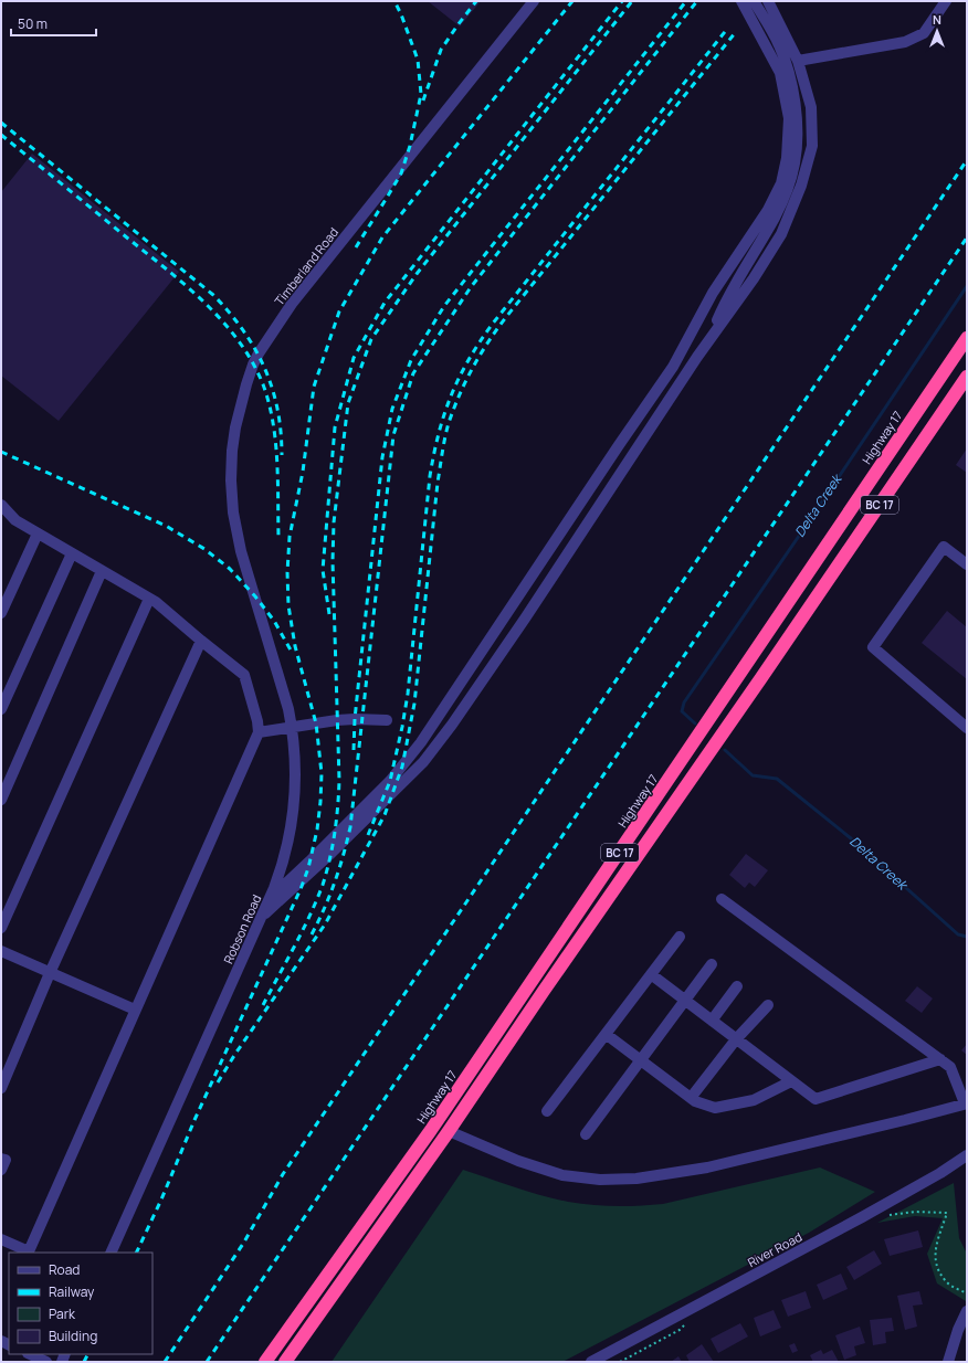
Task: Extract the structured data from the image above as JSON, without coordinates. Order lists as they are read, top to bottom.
{
  "streets": {
    "highway": ["Highway 17", "BC 17"],
    "street": ["Timberland Road", "Robson Road", "River Road"]
  },
  "crossings": [
    ["Timberland Road", "Robson Road"]
  ],
  "water": ["Delta Creek"],
  "legend": [
    "Road",
    "Railway",
    "Park",
    "Building"
  ],
  "scale_bar": "50 m",
  "north": "top"
}
